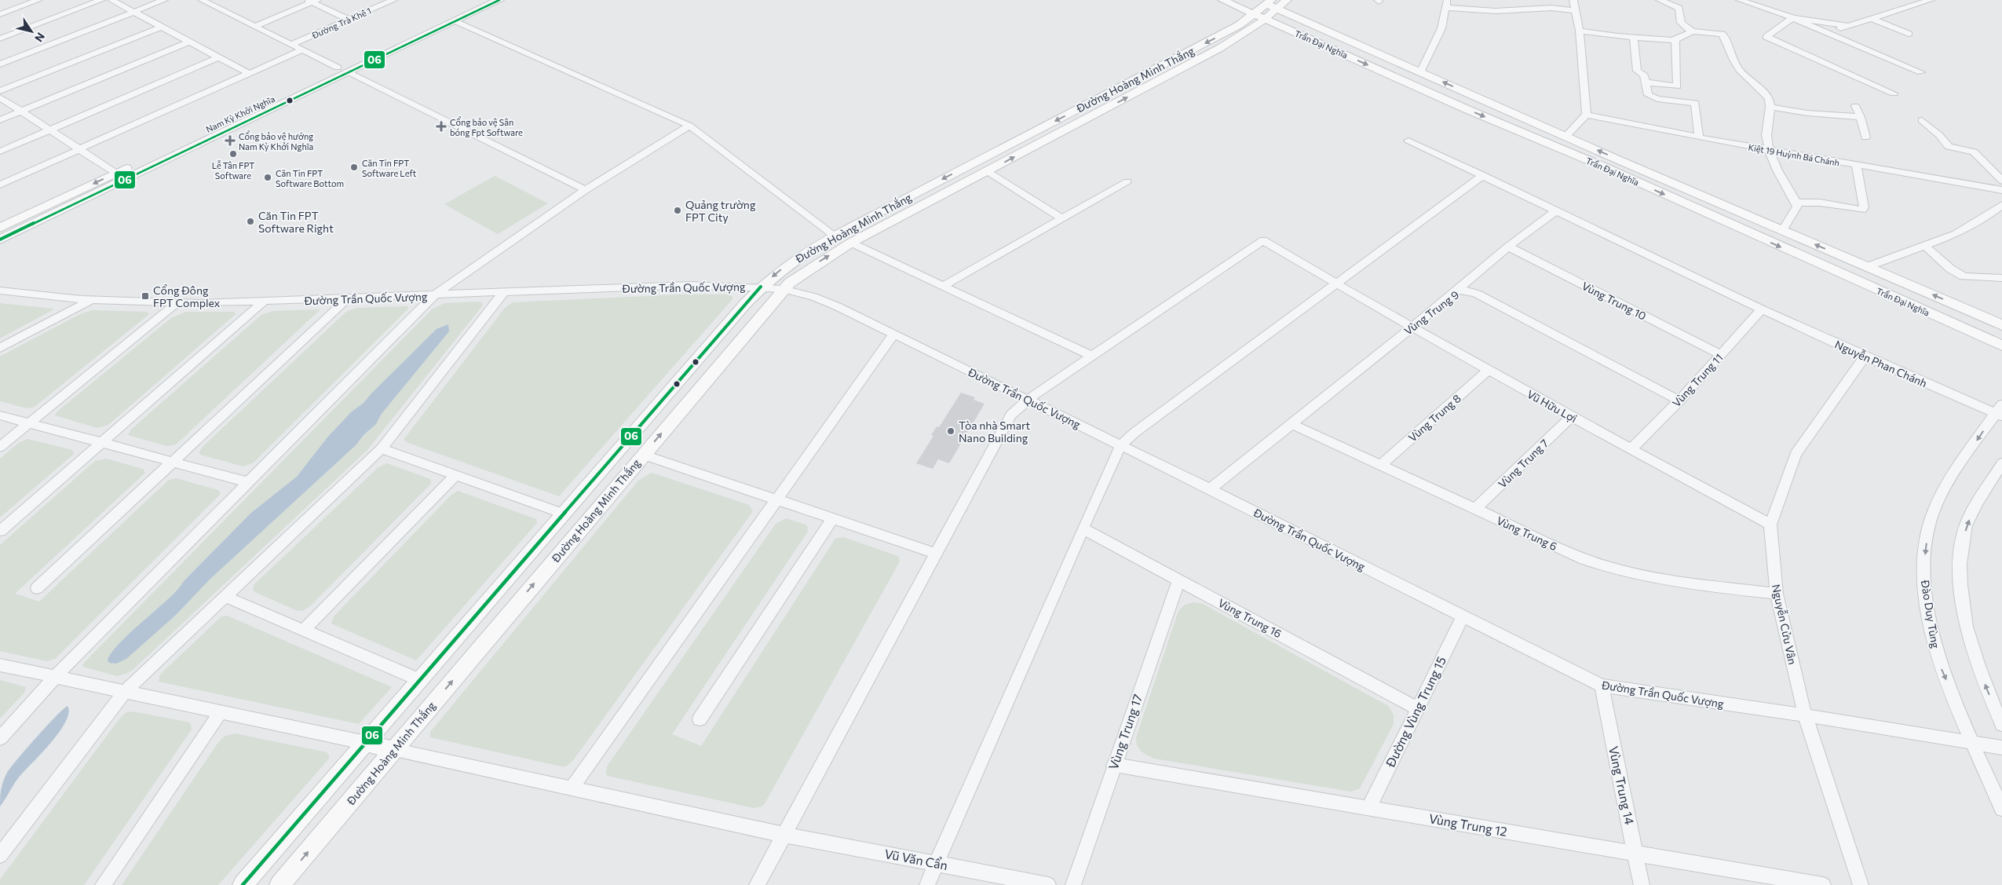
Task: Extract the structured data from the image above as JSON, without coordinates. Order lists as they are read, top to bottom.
{
  "streets": {
    "main road": ["Trần Đại Nghĩa", "Đường Hoàng Minh Thắng", "Nam Kỳ Khởi Nghĩa"],
    "street": [
      "Đường Trà Khê 1",
      "Kiệt 19 Huỳnh Bá Chánh",
      "Đường Trần Quốc Vượng",
      "Vùng Trung 10",
      "Vùng Trung 9",
      "Nguyễn Phan Chánh",
      "Vùng Trung 11",
      "Vũ Hữu Lợi",
      "Vùng Trung 8",
      "Vùng Trung 7",
      "Vùng Trung 6",
      "Đào Duy Tùng",
      "Vùng Trung 16",
      "Nguyễn Cửu Vân",
      "Đường Vùng Trung 15",
      "Vùng Trung 17",
      "Vùng Trung 14",
      "Vùng Trung 12",
      "Vũ Văn Cẩn"
    ]
  },
  "crossings": [
    ["Trần Đại Nghĩa", "Đường Hoàng Minh Thắng"],
    ["Đường Hoàng Minh Thắng", "Đường Trần Quốc Vượng"],
    ["Đường Hoàng Minh Thắng", "Vũ Văn Cẩn"],
    ["Đường Trần Quốc Vượng", "Vùng Trung 9"],
    ["Đường Trần Quốc Vượng", "Đào Duy Tùng"],
    ["Đường Trần Quốc Vượng", "Nguyễn Cửu Vân"],
    ["Đường Trần Quốc Vượng", "Đường Vùng Trung 15"],
    ["Đường Trần Quốc Vượng", "Vùng Trung 14"],
    ["Vùng Trung 10", "Vùng Trung 11"],
    ["Vùng Trung 9", "Vùng Trung 11"],
    ["Vùng Trung 9", "Vũ Hữu Lợi"],
    ["Vùng Trung 9", "Vùng Trung 6"],
    ["Nguyễn Phan Chánh", "Vùng Trung 11"],
    ["Nguyễn Phan Chánh", "Đào Duy Tùng"],
    ["Nguyễn Phan Chánh", "Nguyễn Cửu Vân"],
    ["Vùng Trung 11", "Vũ Hữu Lợi"],
    ["Vũ Hữu Lợi", "Vùng Trung 8"],
    ["Vũ Hữu Lợi", "Vùng Trung 7"],
    ["Vũ Hữu Lợi", "Nguyễn Cửu Vân"],
    ["Vùng Trung 8", "Vùng Trung 6"],
    ["Vùng Trung 7", "Vùng Trung 6"],
    ["Vùng Trung 6", "Nguyễn Cửu Vân"],
    ["Vùng Trung 16", "Đường Vùng Trung 15"],
    ["Vùng Trung 16", "Vùng Trung 17"],
    ["Đường Vùng Trung 15", "Vùng Trung 12"],
    ["Vùng Trung 17", "Vùng Trung 12"],
    ["Vùng Trung 14", "Vùng Trung 12"]
  ],
  "places": {
    "health": ["Cổng bảo vệ Sân bóng Fpt Software", "Cổng bảo vệ hướng Nam Kỳ Khởi Nghĩa"],
    "other": [
      "Lễ Tân FPT Software",
      "Căn Tin FPT Software Left",
      "Căn Tin FPT Software Bottom",
      "Quảng trường FPT City",
      "Căn Tin FPT Software Right",
      "Tòa nhà Smart Nano Building"
    ],
    "transit": ["Cổng Đông FPT Complex"]
  },
  "lines": ["transit line 06"],
  "north": "bottom right"
}
